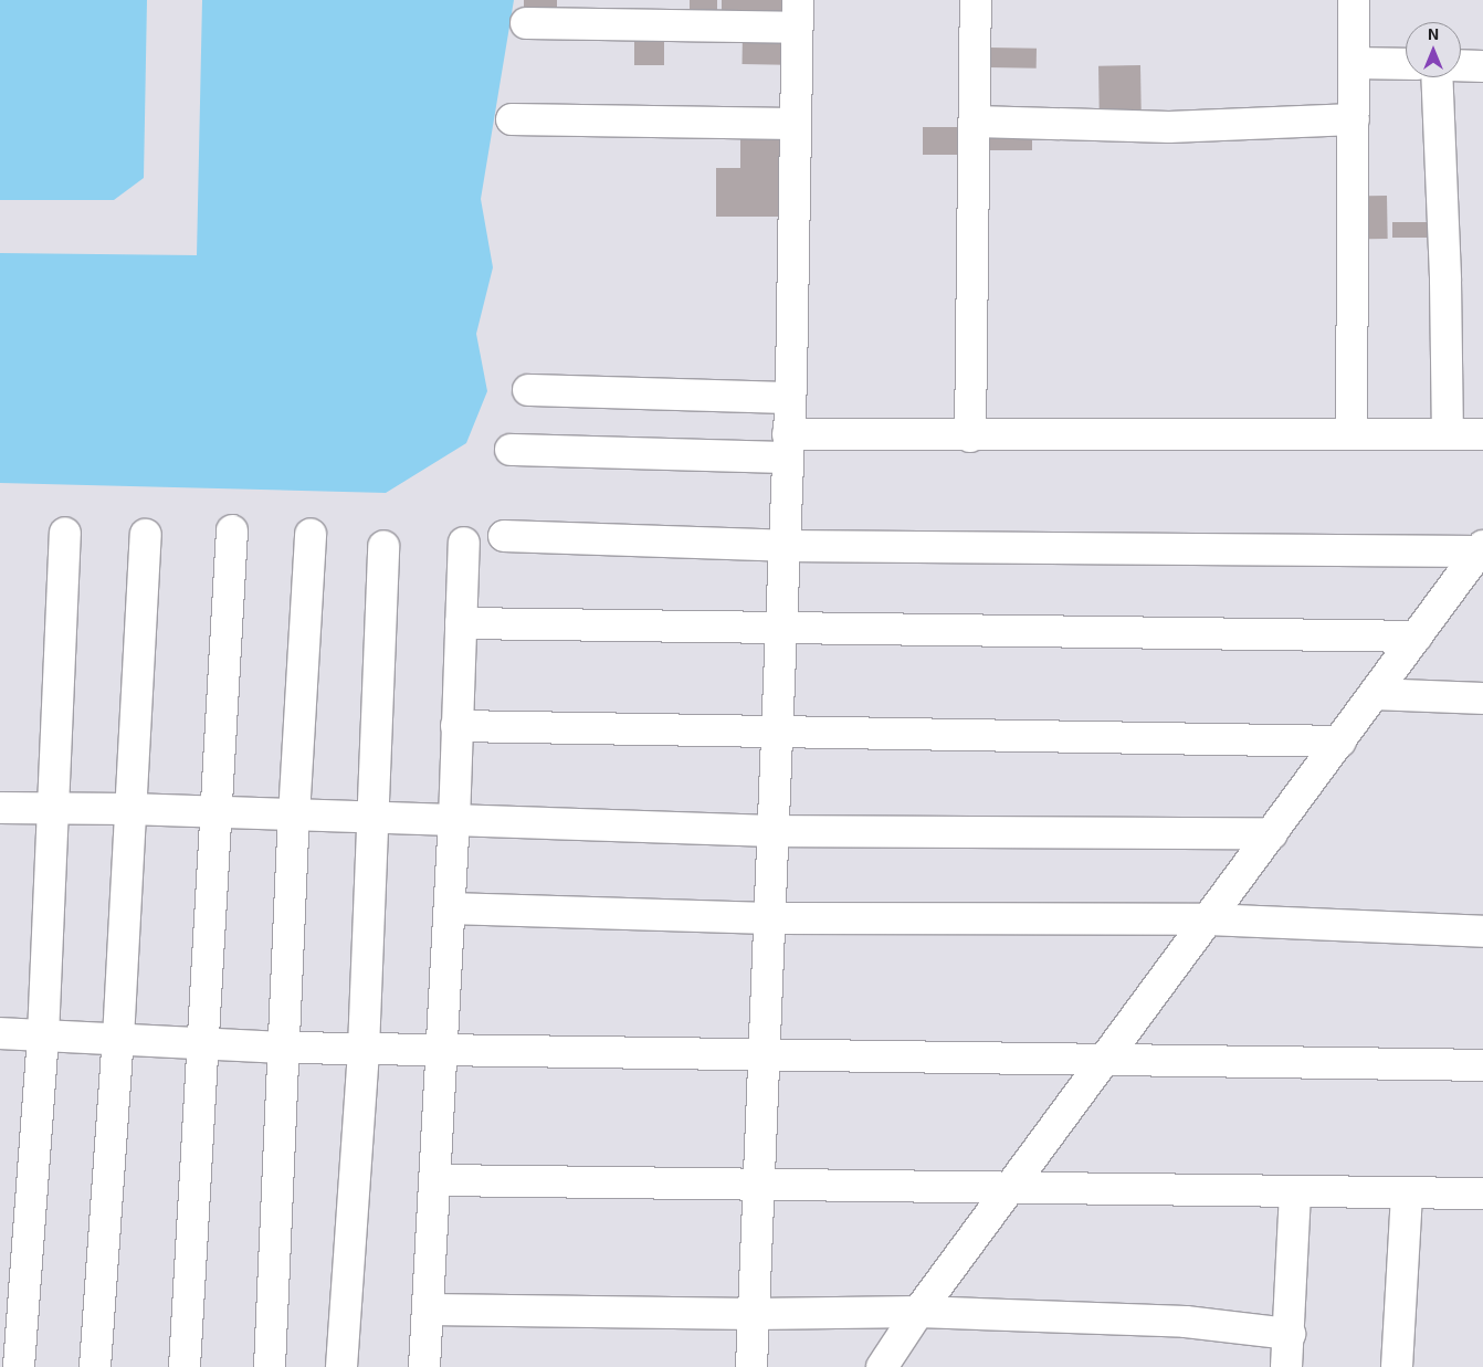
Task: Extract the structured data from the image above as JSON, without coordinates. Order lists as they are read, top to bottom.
{
  "north": "top"
}
